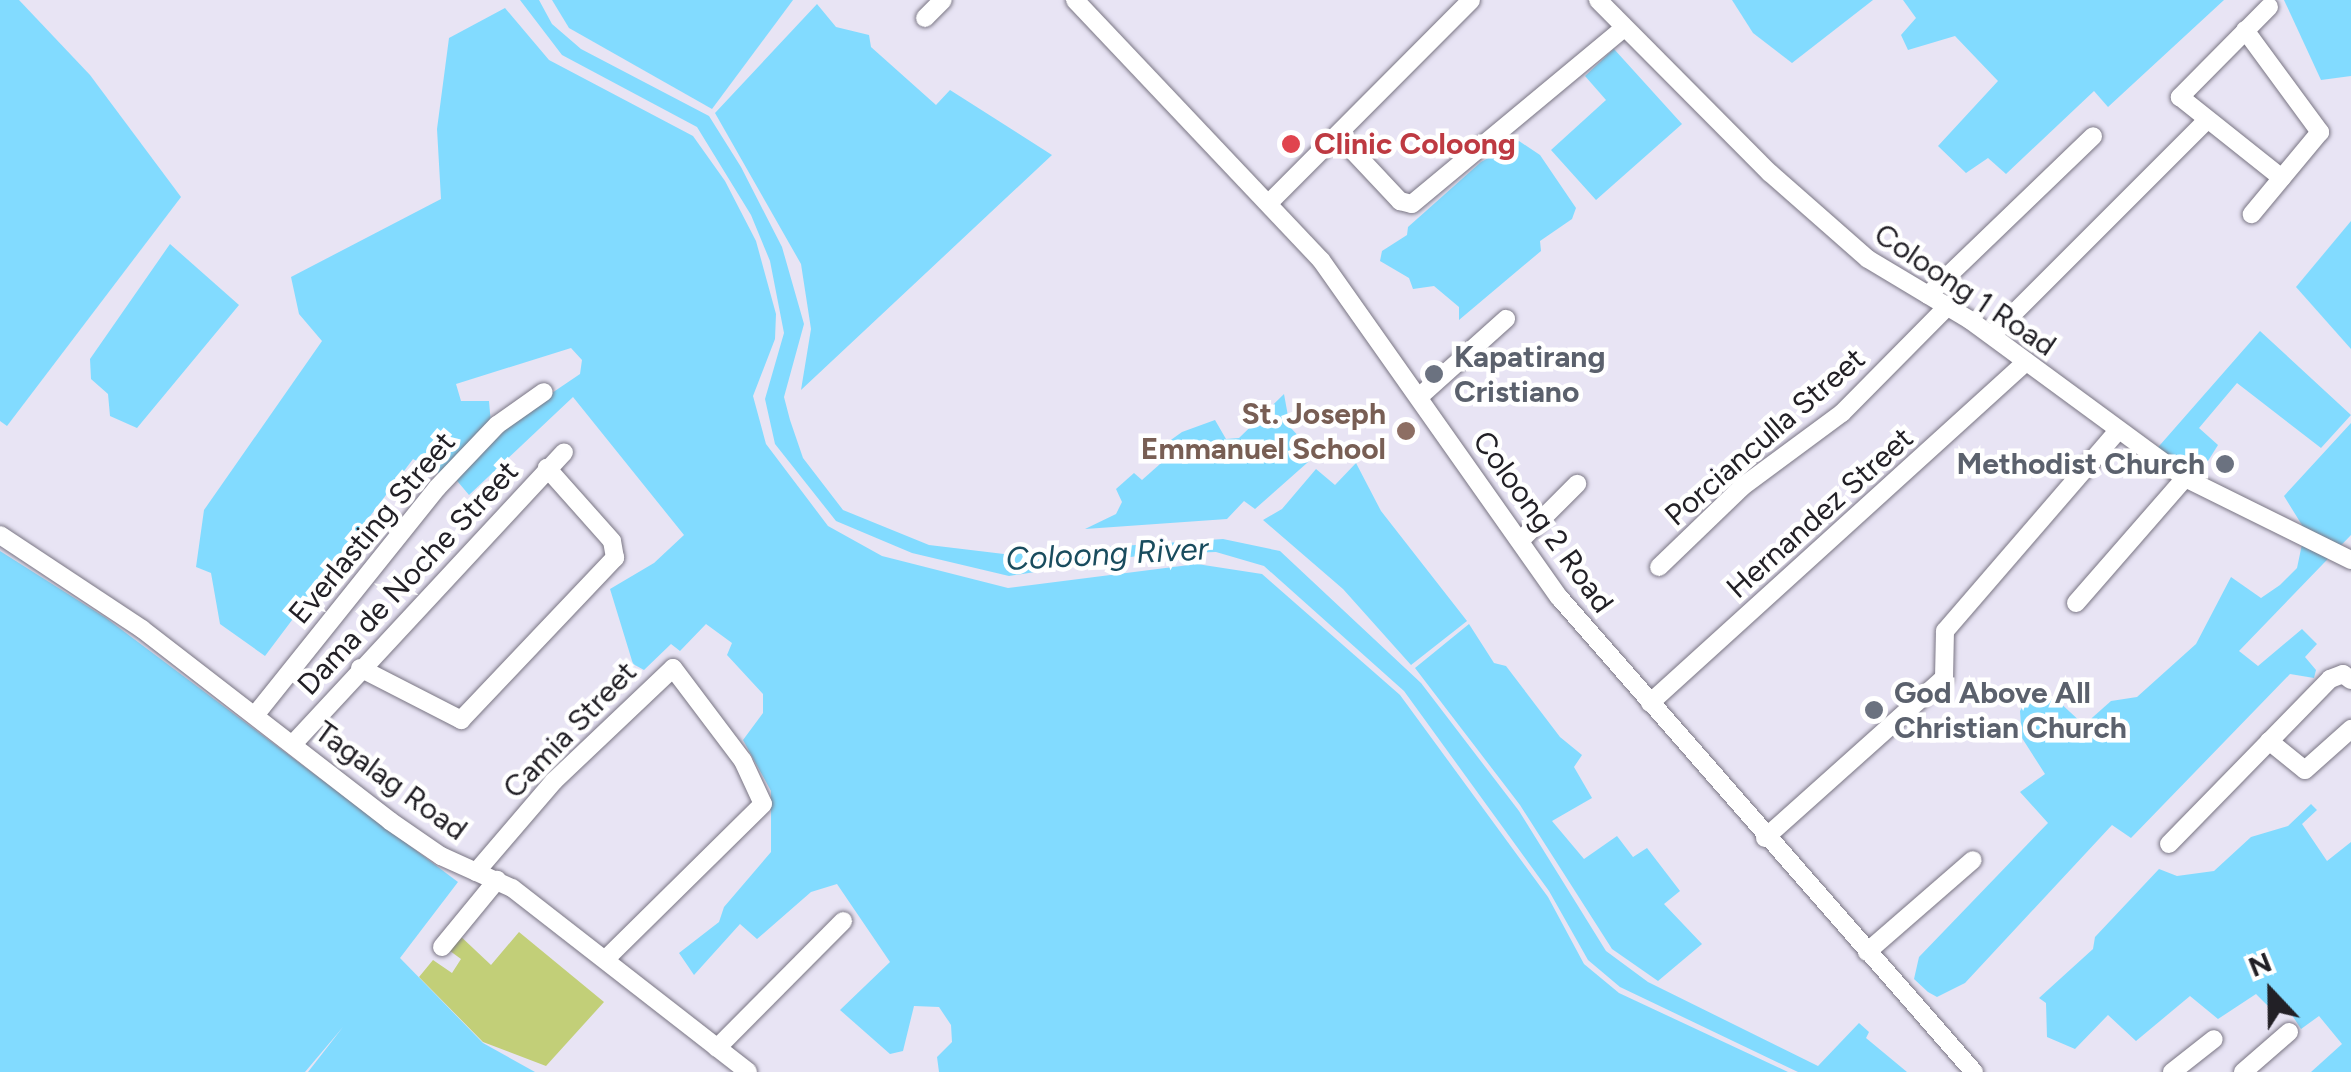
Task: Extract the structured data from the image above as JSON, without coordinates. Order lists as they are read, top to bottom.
{
  "streets": {
    "street": [
      "Coloong 1 Road",
      "Porcianculla Street",
      "Hernandez Street",
      "Coloong 2 Road",
      "Everlasting Street",
      "Dama de Noche Street",
      "Camia Street",
      "Tagalag Road"
    ]
  },
  "crossings": [
    ["Coloong 1 Road", "Porcianculla Street"],
    ["Coloong 1 Road", "Hernandez Street"],
    ["Hernandez Street", "Coloong 2 Road"],
    ["Everlasting Street", "Tagalag Road"],
    ["Dama de Noche Street", "Tagalag Road"],
    ["Camia Street", "Tagalag Road"]
  ],
  "water": ["Coloong River"],
  "places": [
    "Clinic Coloong",
    "Kapatirang Cristiano",
    "St. Joseph Emmanuel School",
    "Methodist Church",
    "God Above All Christian Church"
  ],
  "north": "top"
}
